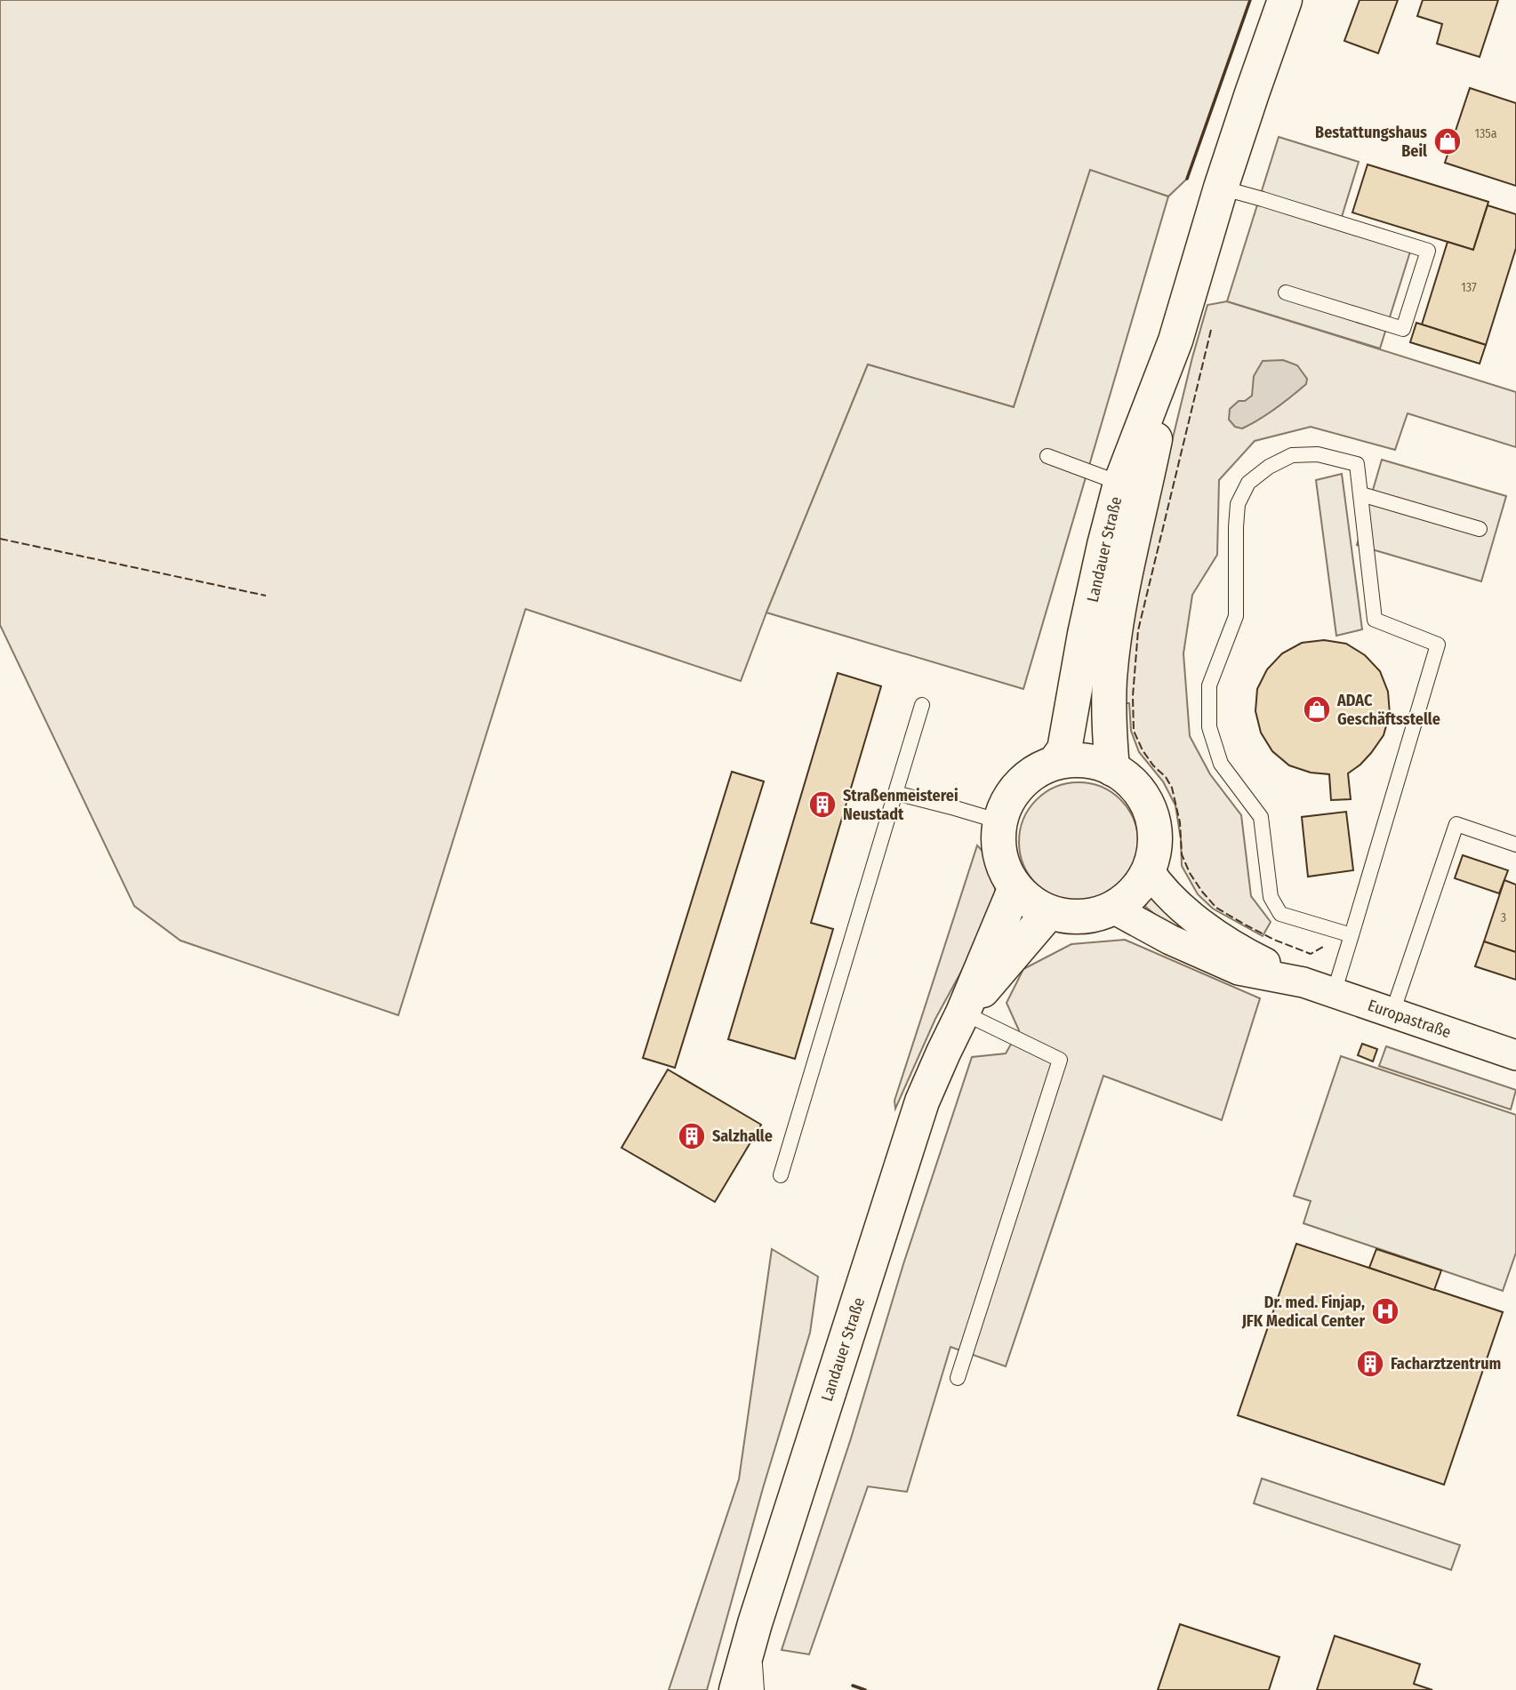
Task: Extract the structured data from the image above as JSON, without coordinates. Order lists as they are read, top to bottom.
{
  "streets": {
    "main road": ["Landauer Straße"],
    "street": ["Europastraße"]
  },
  "crossings": [
    ["Landauer Straße", "Europastraße"]
  ],
  "places": {
    "shop": ["Bestattungshaus Beil", "ADAC Geschäftsstelle"],
    "building": ["Straßenmeisterei Neustadt", "Salzhalle", "Facharztzentrum"],
    "hospital": ["Dr. med. Finjap, JFK Medical Center"]
  },
  "house_numbers": ["135a", "137", "3"]
}
